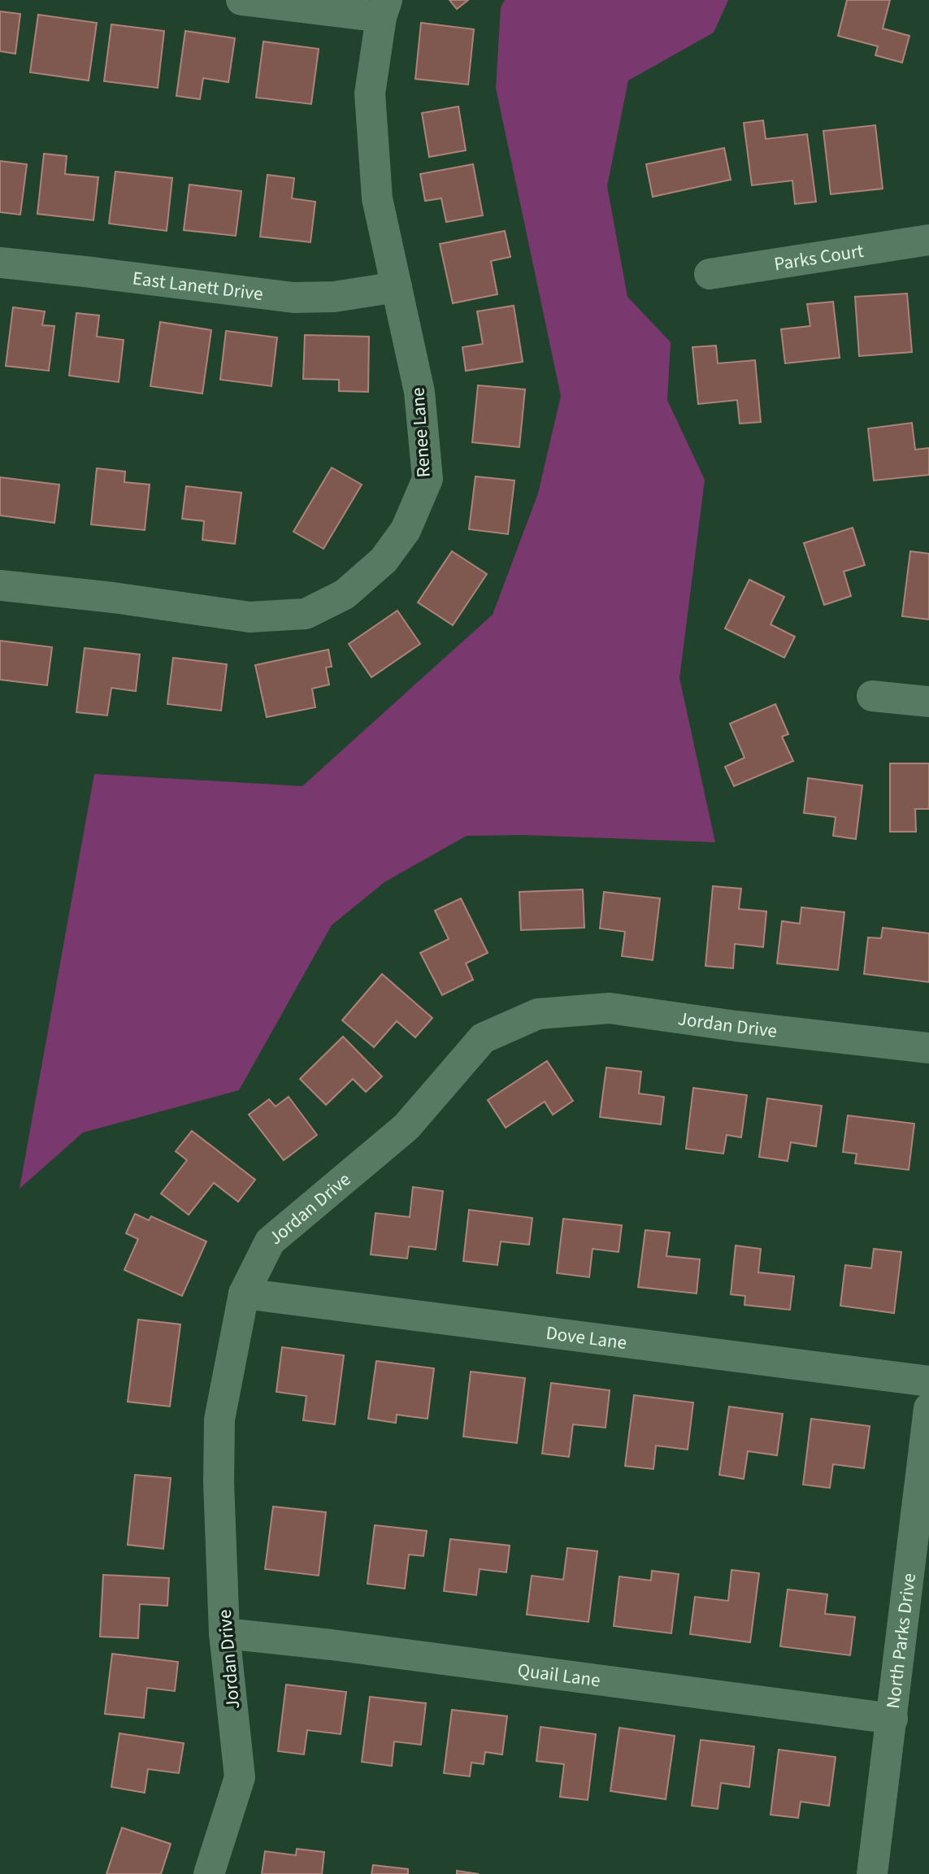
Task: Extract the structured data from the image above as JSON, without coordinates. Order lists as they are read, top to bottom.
{
  "streets": {
    "street": [
      "Parks Court",
      "East Lanett Drive",
      "Renee Lane",
      "Jordan Drive",
      "Dove Lane",
      "North Parks Drive",
      "Quail Lane"
    ]
  },
  "crossings": [
    ["East Lanett Drive", "Renee Lane"],
    ["Jordan Drive", "Dove Lane"],
    ["Jordan Drive", "Quail Lane"],
    ["North Parks Drive", "Quail Lane"]
  ]
}
